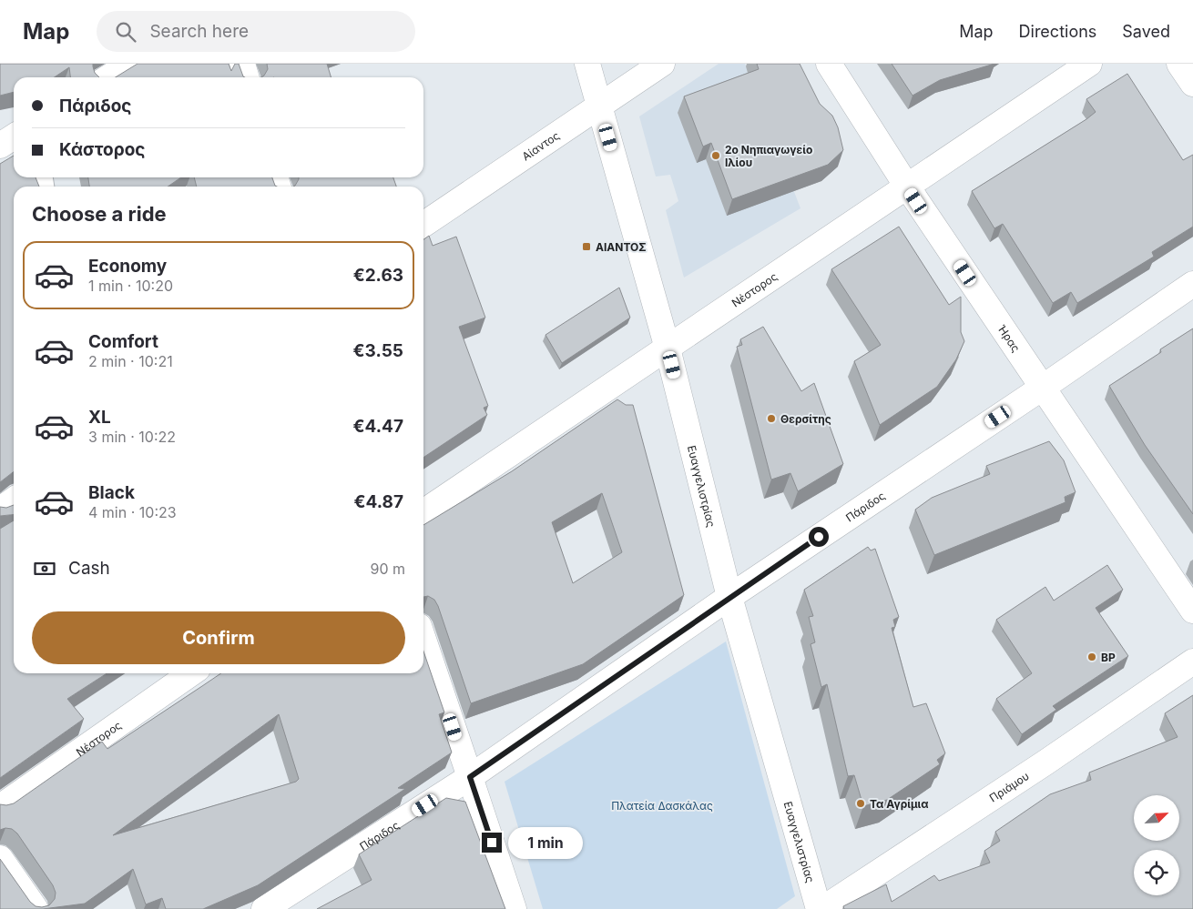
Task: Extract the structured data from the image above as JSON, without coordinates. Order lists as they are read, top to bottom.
{
  "streets": {
    "street": [
      "Αίαντος",
      "Νέστορος",
      "Ήρας",
      "Ευαγγελιστρίας",
      "Πάριδος",
      "Πριάμου"
    ]
  },
  "crossings": [
    ["Αίαντος", "Ευαγγελιστρίας"],
    ["Νέστορος", "Ήρας"],
    ["Νέστορος", "Ευαγγελιστρίας"],
    ["Ήρας", "Πάριδος"],
    ["Ευαγγελιστρίας", "Πάριδος"],
    ["Ευαγγελιστρίας", "Πριάμου"]
  ],
  "parks": ["Πλατεία Δασκάλας"],
  "places": {
    "other": [
      "2ο Νηπιαγωγείο Ιλίου",
      "Θερσίτης",
      "BP",
      "Τα Αγρίμια"
    ],
    "transit": ["ΑΙΑΝΤΟΣ"]
  },
  "north": "top right",
  "page": {
    "header": "Map",
    "search": "Search here",
    "nav": ["Map", "Directions", "Saved"],
    "banner": ["Πάριδος", "Κάστορος"],
    "heading": "Choose a ride",
    "list": [
      {
        "name": "Economy",
        "note": "1 min · 10:20",
        "value": "€2.63"
      },
      {
        "name": "Comfort",
        "note": "2 min · 10:21",
        "value": "€3.55"
      },
      {
        "name": "XL",
        "note": "3 min · 10:22",
        "value": "€4.47"
      },
      {
        "name": "Black",
        "note": "4 min · 10:23",
        "value": "€4.87"
      }
    ],
    "pay": ["Cash", "90 m"],
    "buttons": "Confirm",
    "bubble": "1 min"
  }
}
